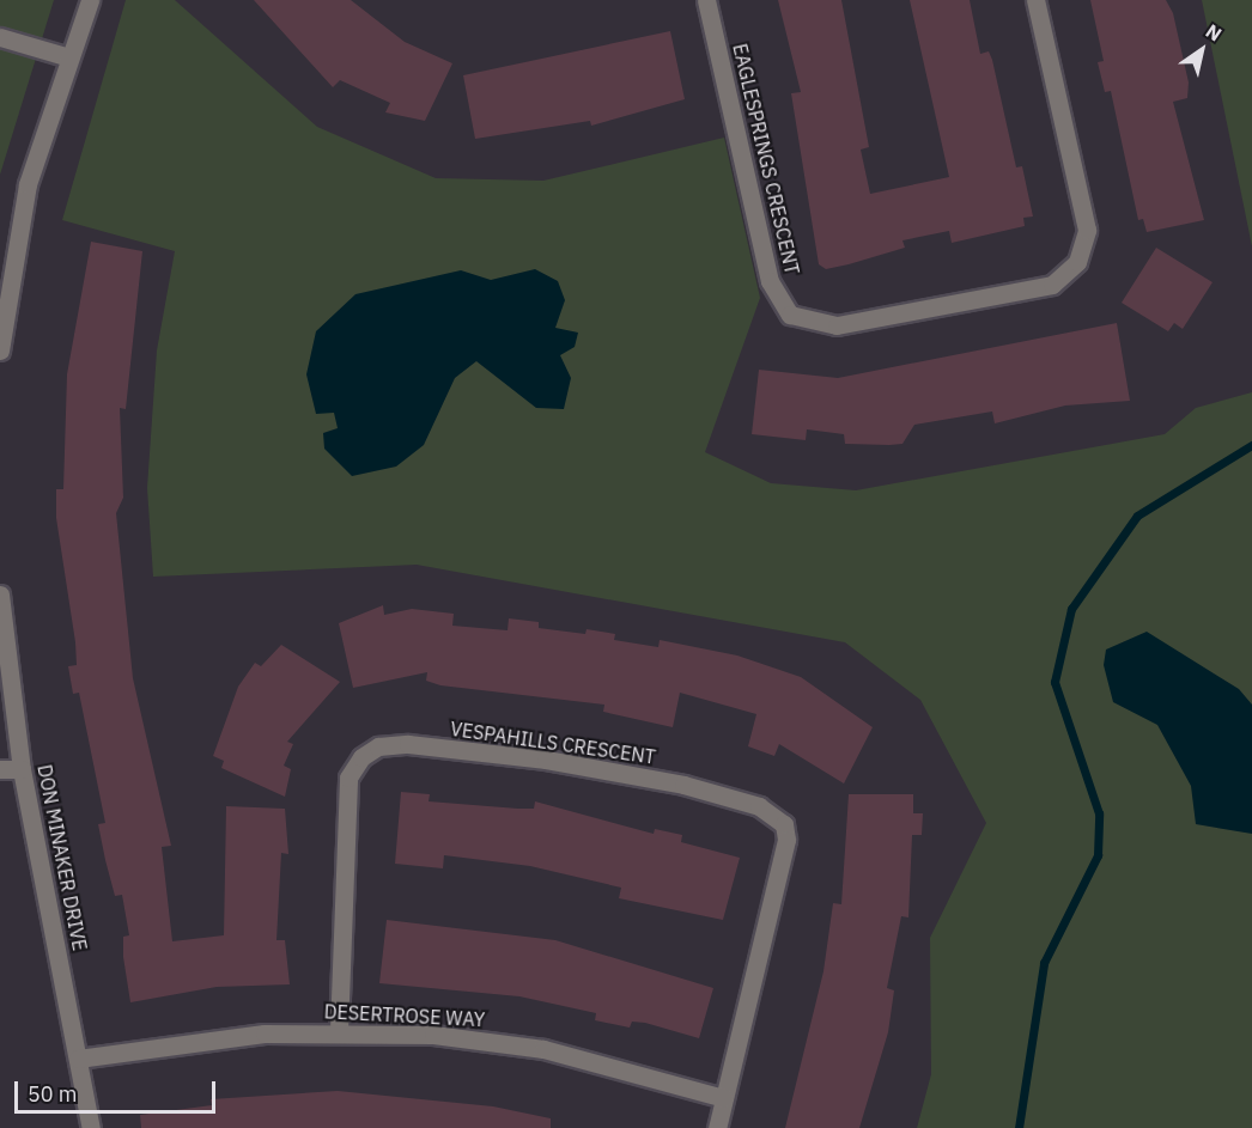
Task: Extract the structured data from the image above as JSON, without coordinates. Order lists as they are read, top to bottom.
{
  "streets": {
    "street": [
      "EAGLESPRINGS CRESCENT",
      "VESPAHILLS CRESCENT",
      "DON MINAKER DRIVE",
      "DESERTROSE WAY"
    ]
  },
  "crossings": [
    ["VESPAHILLS CRESCENT", "DESERTROSE WAY"],
    ["DON MINAKER DRIVE", "DESERTROSE WAY"]
  ],
  "scale_bar": "50 m",
  "north": "top right"
}
